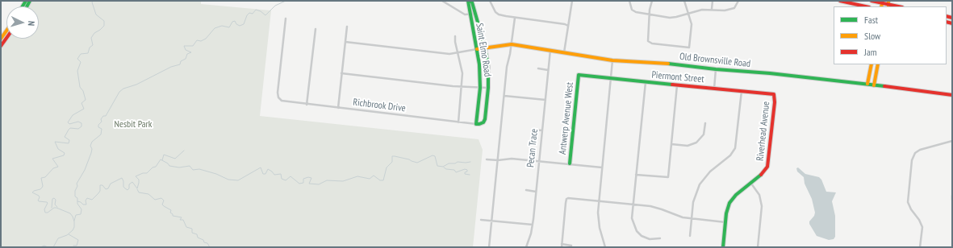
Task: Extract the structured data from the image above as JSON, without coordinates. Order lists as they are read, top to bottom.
{
  "streets": {
    "street": [
      "Saint Elmo Road",
      "Old Brownsville Road",
      "Piermont Street",
      "Richbrook Drive",
      "Antwerp Avenue West",
      "Riverhead Avenue",
      "Pecan Trace"
    ]
  },
  "crossings": [
    ["Saint Elmo Road", "Old Brownsville Road"],
    ["Saint Elmo Road", "Richbrook Drive"],
    ["Old Brownsville Road", "Pecan Trace"],
    ["Piermont Street", "Antwerp Avenue West"],
    ["Piermont Street", "Riverhead Avenue"]
  ],
  "parks": ["Nesbit Park"],
  "legend": ["Fast", "Slow", "Jam"],
  "north": "right"
}
